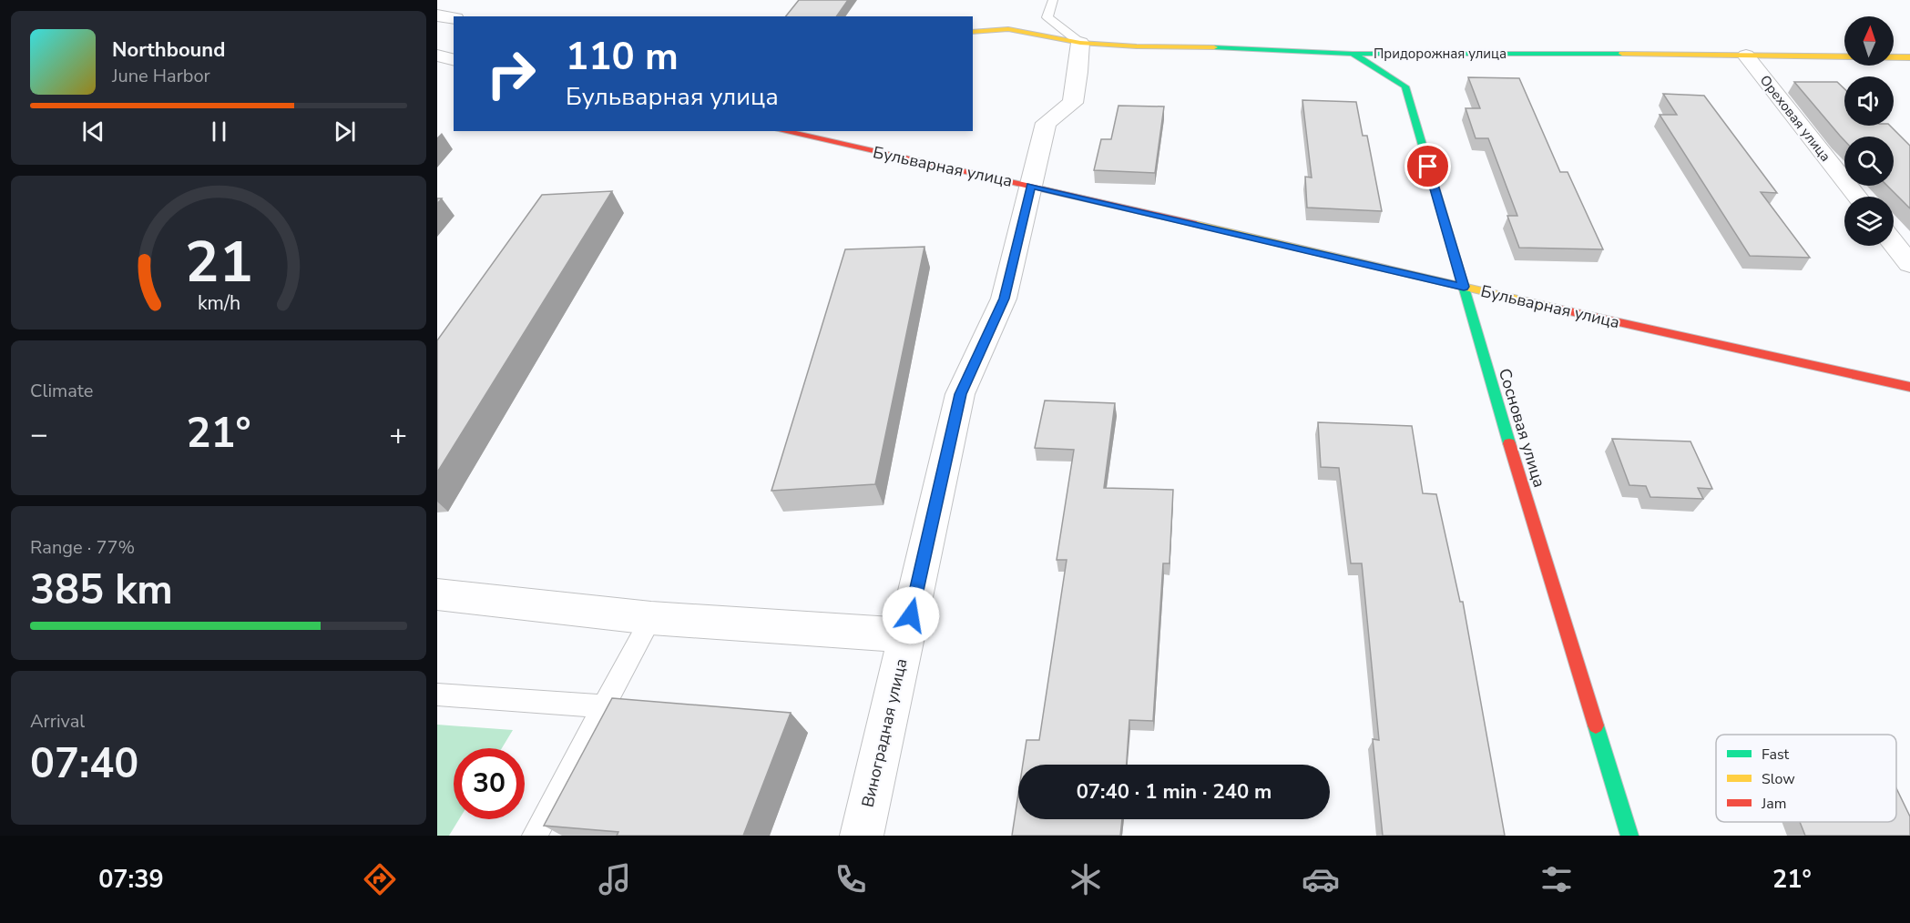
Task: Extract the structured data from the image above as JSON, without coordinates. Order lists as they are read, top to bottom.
{
  "streets": {
    "street": [
      "Придорожная улица",
      "Ореховая улица",
      "Бульварная улица",
      "Сосновая улица",
      "Виноградная улица"
    ]
  },
  "crossings": [
    ["Придорожная улица", "Ореховая улица"],
    ["Придорожная улица", "Сосновая улица"],
    ["Придорожная улица", "Виноградная улица"],
    ["Бульварная улица", "Сосновая улица"],
    ["Бульварная улица", "Виноградная улица"]
  ],
  "legend": ["Fast", "Slow", "Jam"],
  "north": "top",
  "page": {
    "turn": ["110 m", "Бульварная улица"],
    "song": ["Northbound", "June Harbor"],
    "tile": [
      "Climate",
      ["Range · 77%", "385 km"],
      ["Arrival", "07:40"]
    ],
    "heat": ["−", "21°", "+"],
    "limit": "30",
    "trip": "07:40 · 1 min · 240 m",
    "tabs": ["07:39", "21°"],
    "gauge": ["21", "km/h"]
  }
}
